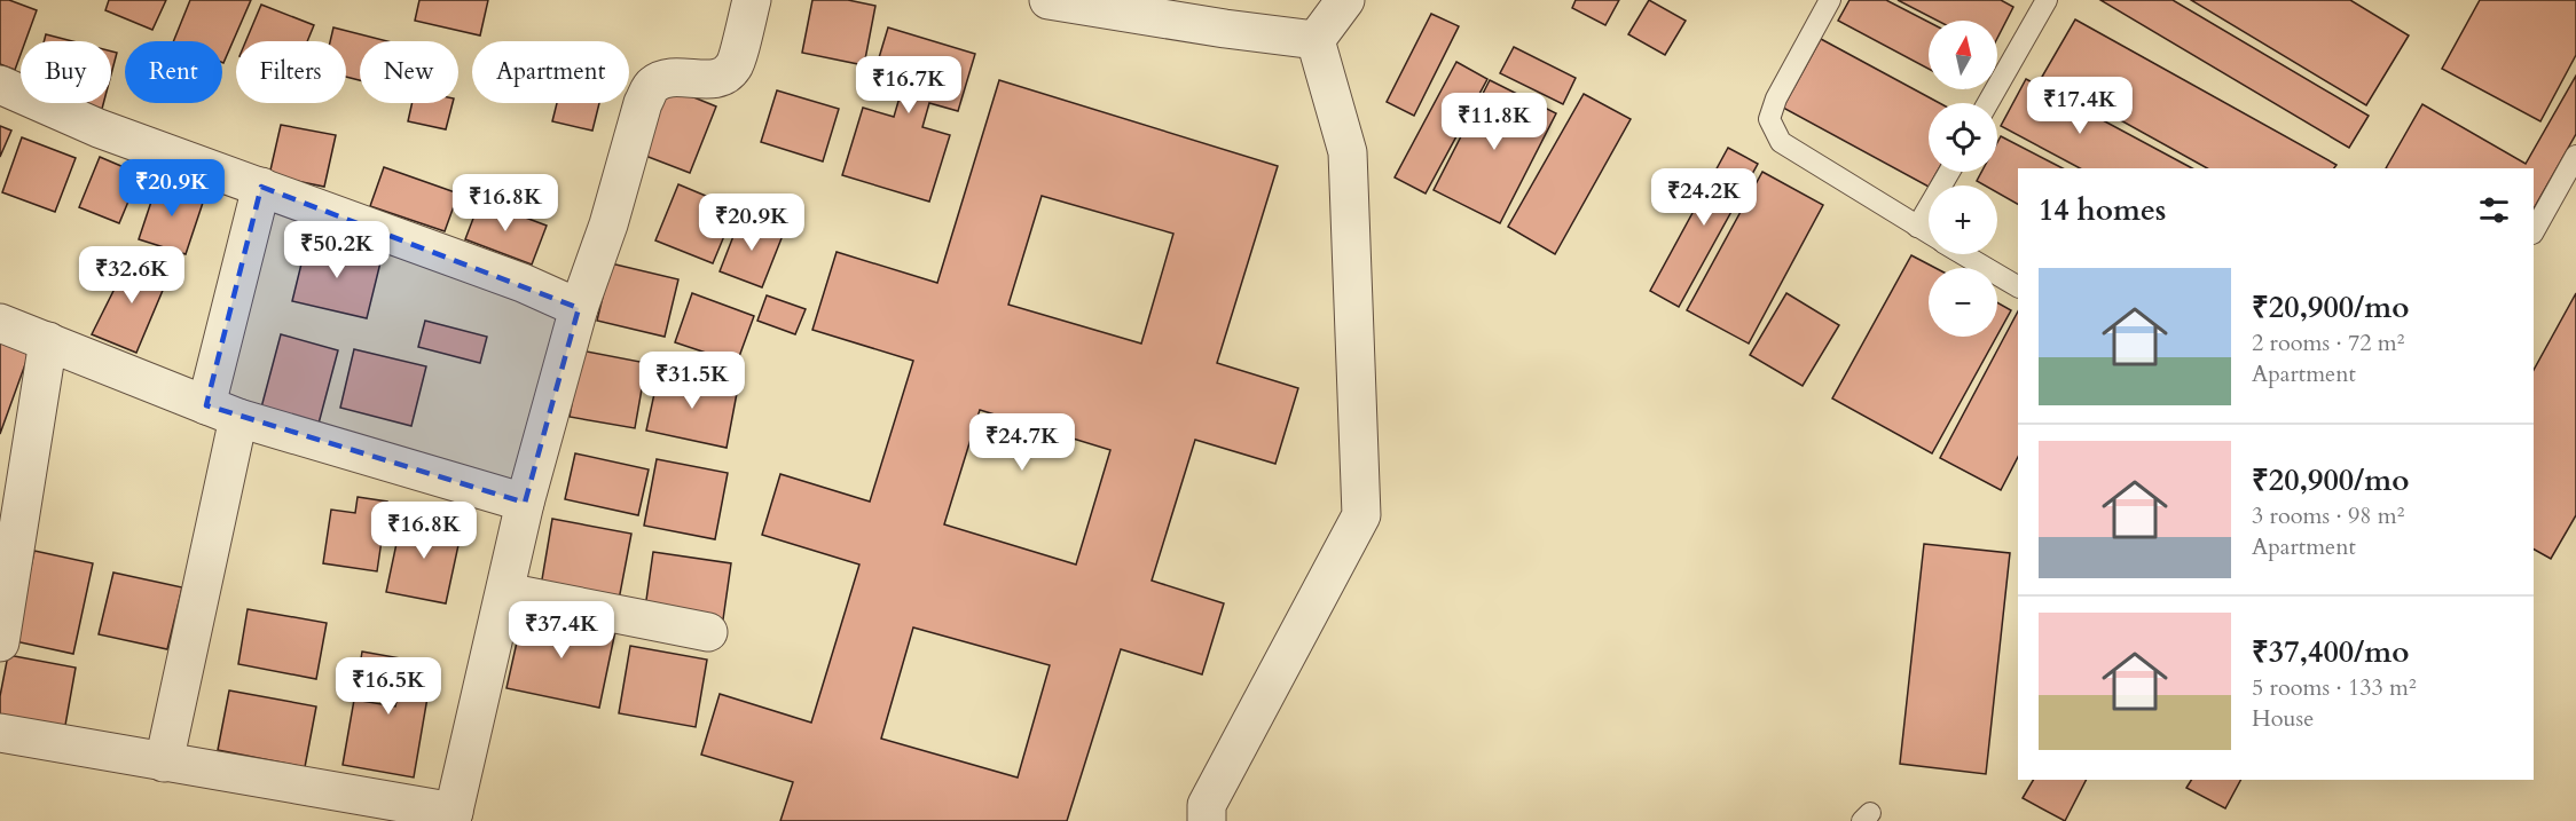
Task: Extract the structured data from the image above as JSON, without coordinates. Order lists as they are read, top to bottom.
{
  "north": "top",
  "page": {
    "map_buttons": ["+", "−"],
    "chip": [
      "Buy",
      "Rent",
      "Filters",
      "New",
      "Apartment"
    ],
    "price": [
      "₹16.7K",
      "₹17.4K",
      "₹11.8K",
      "₹20.9K",
      "₹24.2K",
      "₹16.8K",
      "₹20.9K",
      "₹50.2K",
      "₹32.6K",
      "₹31.5K",
      "₹24.7K",
      "₹16.8K",
      "₹37.4K",
      "₹16.5K"
    ],
    "heading": "14 homes",
    "list": [
      {
        "name": "₹20,900/mo",
        "note": "2 rooms · 72 m² · Apartment"
      },
      {
        "name": "₹20,900/mo",
        "note": "3 rooms · 98 m² · Apartment"
      },
      {
        "name": "₹37,400/mo",
        "note": "5 rooms · 133 m² · House"
      }
    ]
  }
}
